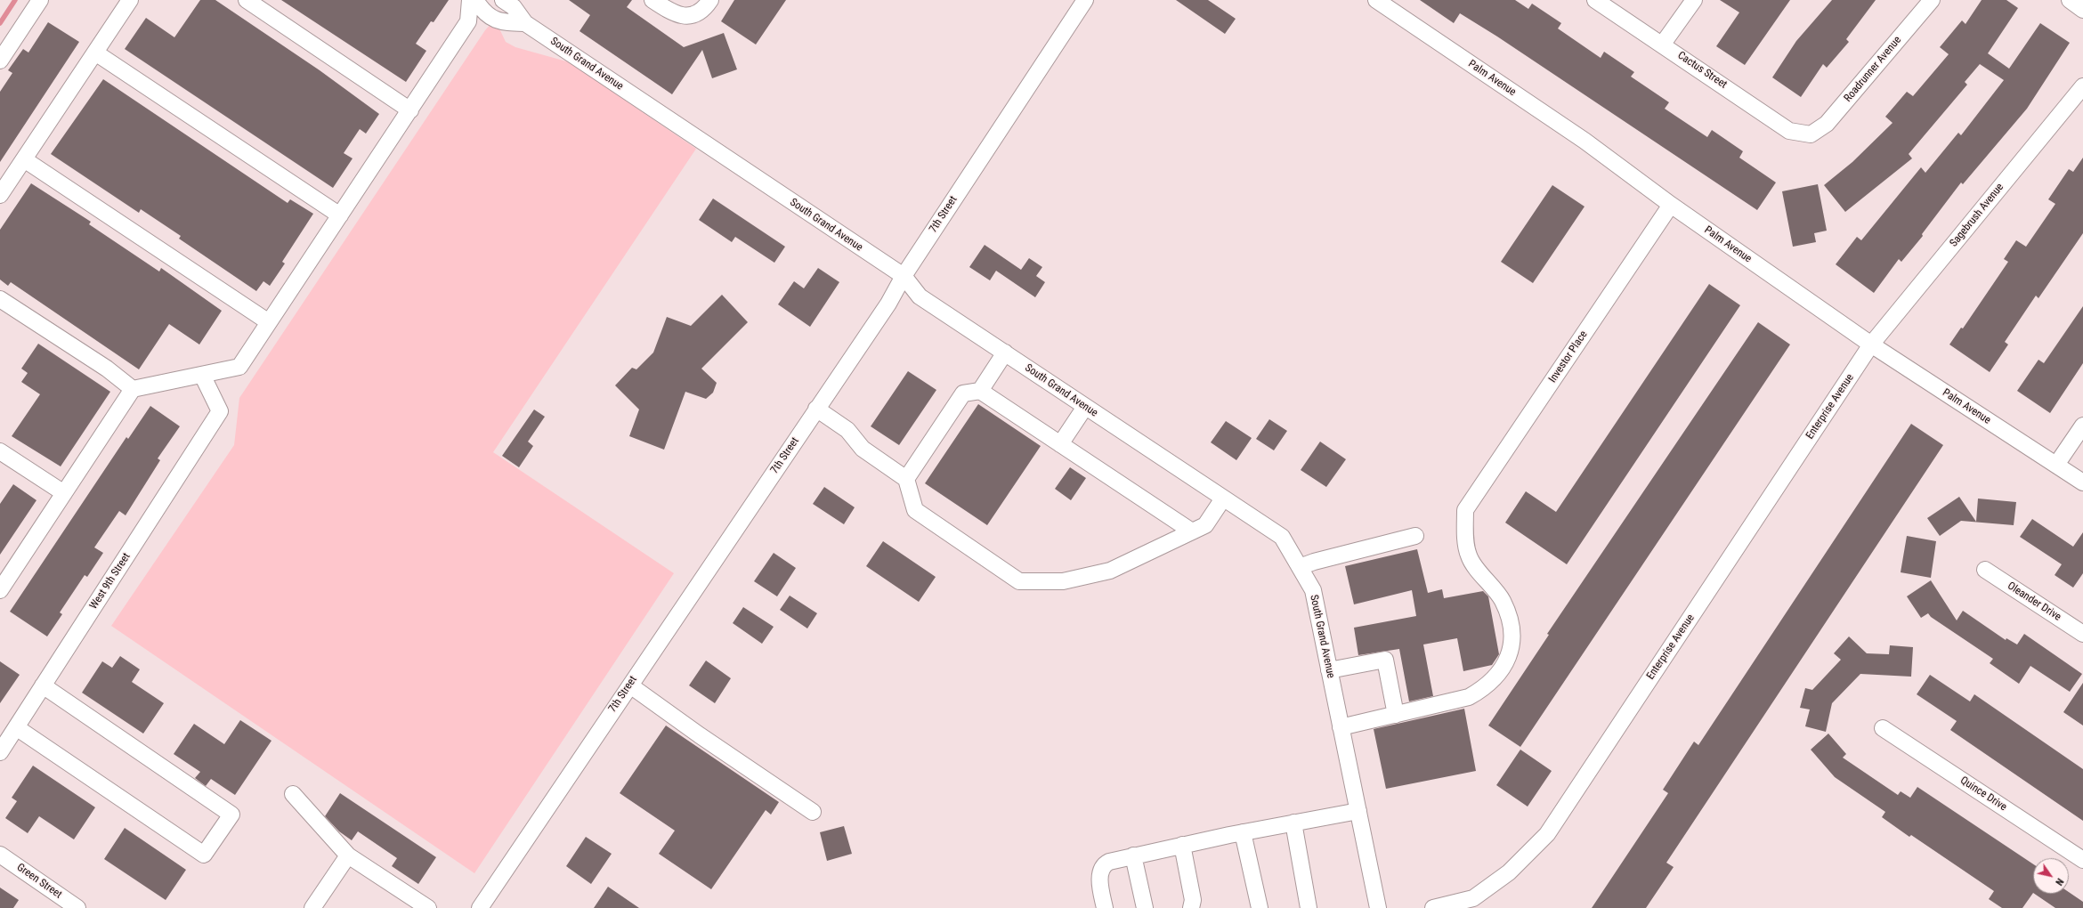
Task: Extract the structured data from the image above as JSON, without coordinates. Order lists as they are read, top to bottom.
{
  "streets": {
    "street": [
      "South Grand Avenue",
      "Roadrunner Avenue",
      "Cactus Street",
      "Palm Avenue",
      "7th Street",
      "Sagebrush Avenue",
      "Investor Place",
      "Enterprise Avenue",
      "West 9th Street",
      "Oleander Drive",
      "Quince Drive",
      "Green Street"
    ]
  },
  "crossings": [
    ["South Grand Avenue", "7th Street"],
    ["Roadrunner Avenue", "Cactus Street"],
    ["Palm Avenue", "Sagebrush Avenue"],
    ["Palm Avenue", "Investor Place"],
    ["Palm Avenue", "Enterprise Avenue"],
    ["Sagebrush Avenue", "Enterprise Avenue"]
  ],
  "north": "bottom right"
}
